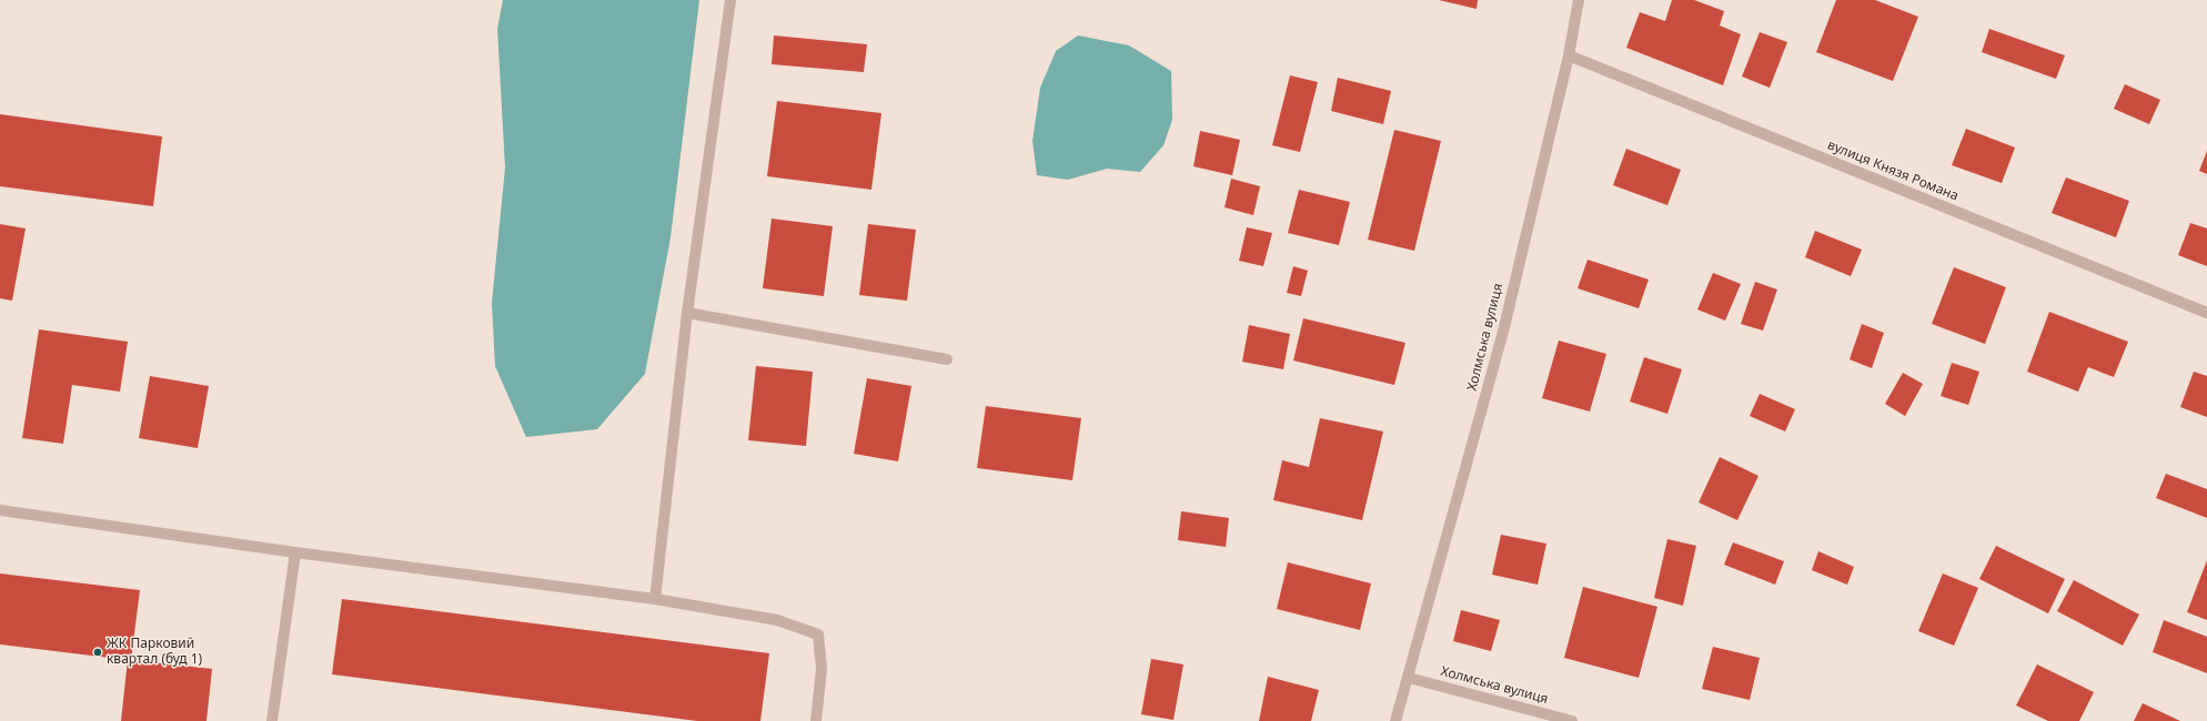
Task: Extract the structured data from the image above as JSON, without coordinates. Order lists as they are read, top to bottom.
{
  "streets": {
    "street": ["вулиця Князя Романа", "Холмська вулиця"]
  },
  "crossings": [
    ["вулиця Князя Романа", "Холмська вулиця"]
  ],
  "places": ["ЖК Парковий квартал (буд 1)"]
}
